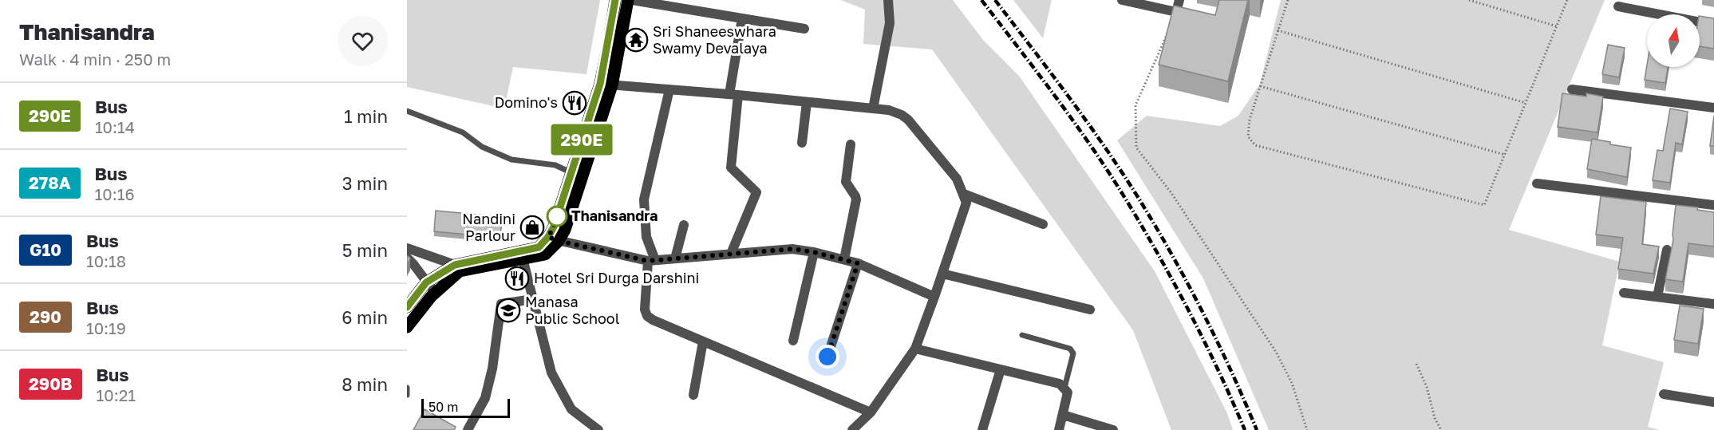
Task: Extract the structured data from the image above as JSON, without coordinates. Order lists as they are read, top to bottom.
{
  "places": {
    "temple": ["Sri Shaneeswhara Swamy Devalaya"],
    "restaurant": ["Domino's", "Hotel Sri Durga Darshini"],
    "other": ["Thanisandra"],
    "shop": ["Nandini Parlour"],
    "school or university": ["Manasa Public School"]
  },
  "lines": ["bus line 290E"],
  "scale_bar": "50 m",
  "north": "top",
  "page": {
    "heading": ["Thanisandra", "Walk · 4 min · 250 m"],
    "on_map": "290E",
    "list": [
      {
        "mark": "290E",
        "name": "Bus",
        "note": "10:14",
        "value": "1 min"
      },
      {
        "mark": "278A",
        "name": "Bus",
        "note": "10:16",
        "value": "3 min"
      },
      {
        "mark": "G10",
        "name": "Bus",
        "note": "10:18",
        "value": "5 min"
      },
      {
        "mark": "290",
        "name": "Bus",
        "note": "10:19",
        "value": "6 min"
      },
      {
        "mark": "290B",
        "name": "Bus",
        "note": "10:21",
        "value": "8 min"
      }
    ],
    "scale": "50 m"
  }
}
